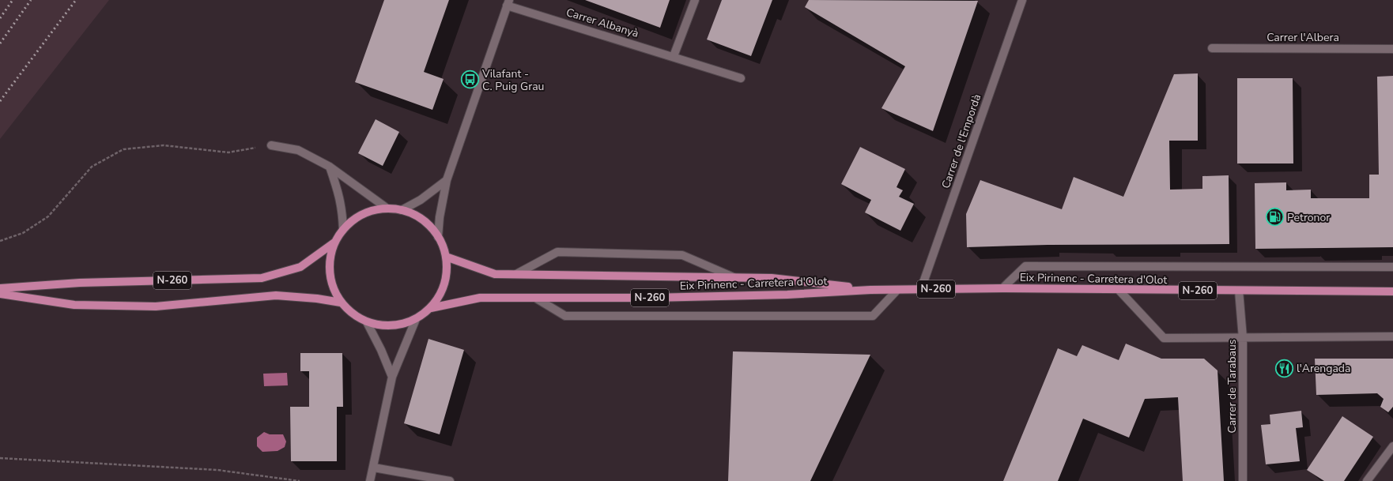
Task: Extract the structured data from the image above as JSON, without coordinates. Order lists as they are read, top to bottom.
{
  "streets": {
    "main road": ["Eix Pirinenc - Carretera d'Olot", "N-260"],
    "street": [
      "Carrer Albanyà",
      "Carrer l'Albera",
      "Carrer de l'Empordà",
      "Carrer de Tarabaus"
    ]
  },
  "crossings": [
    ["Carrer de l'Empordà", "Eix Pirinenc - Carretera d'Olot"],
    ["Eix Pirinenc - Carretera d'Olot", "N-260"],
    ["Eix Pirinenc - Carretera d'Olot", "Carrer de Tarabaus"]
  ],
  "places": {
    "bus stop": ["Vilafant - C. Puig Grau"],
    "fuel station": ["Petronor"],
    "restaurant": ["l'Arengada"]
  }
}
